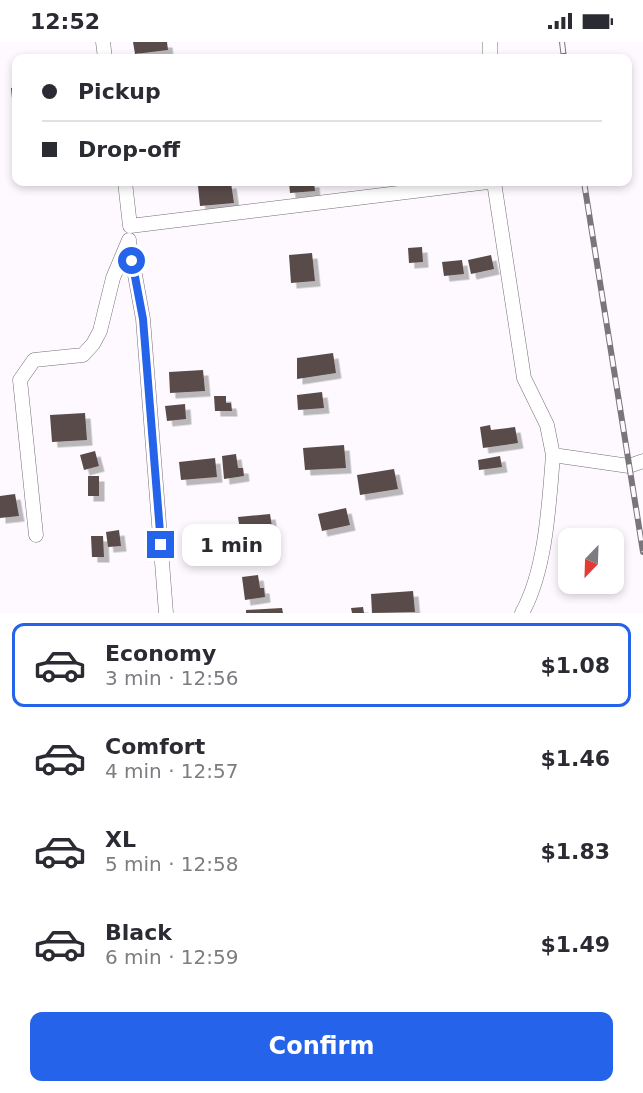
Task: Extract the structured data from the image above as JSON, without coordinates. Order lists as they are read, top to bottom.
{
  "north": "bottom left",
  "page": {
    "status": "12:52",
    "banner": ["Pickup", "Drop-off"],
    "bubble": "1 min",
    "list": [
      {
        "name": "Economy",
        "note": "3 min · 12:56",
        "value": "$1.08"
      },
      {
        "name": "Comfort",
        "note": "4 min · 12:57",
        "value": "$1.46"
      },
      {
        "name": "XL",
        "note": "5 min · 12:58",
        "value": "$1.83"
      },
      {
        "name": "Black",
        "note": "6 min · 12:59",
        "value": "$1.49"
      }
    ],
    "buttons": "Confirm"
  }
}
